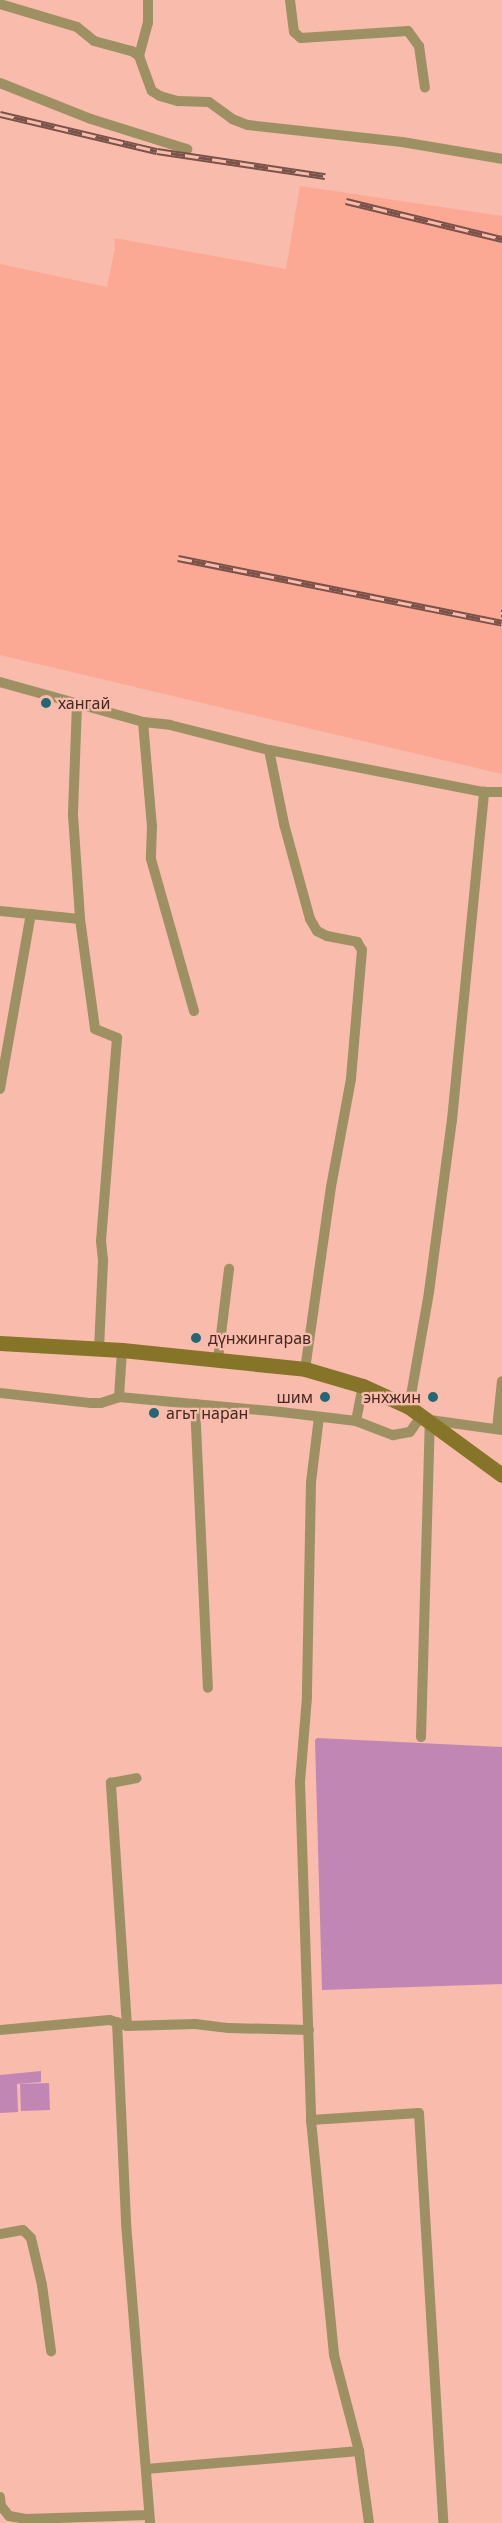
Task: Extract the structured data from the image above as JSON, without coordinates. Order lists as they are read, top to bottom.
{
  "places": [
    "хангай",
    "дүнжингарав",
    "шим",
    "энхжин",
    "агьт наран"
  ]
}
